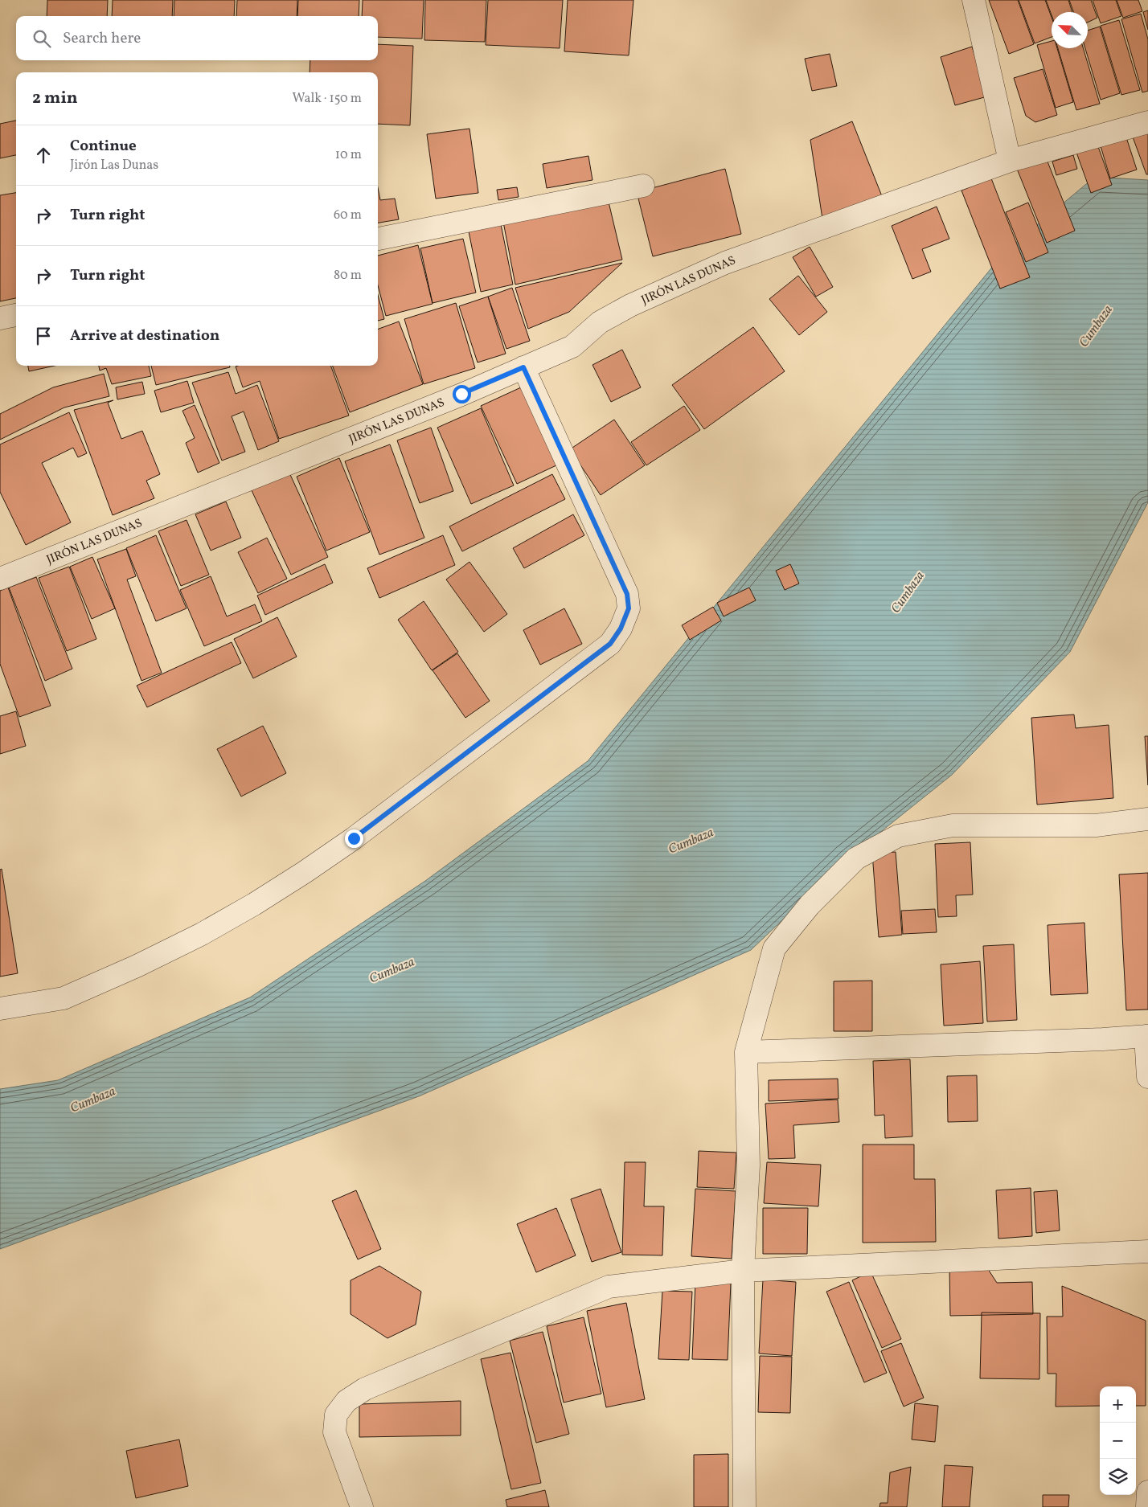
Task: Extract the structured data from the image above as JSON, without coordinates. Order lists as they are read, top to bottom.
{
  "streets": {
    "street": ["JIRÓN LAS DUNAS"]
  },
  "water": ["Cumbaza"],
  "north": "top left",
  "page": {
    "search": "Search here",
    "heading": ["2 min", "Walk · 150 m"],
    "list": [
      ["Continue", "Jirón Las Dunas", "10 m"],
      ["Turn right", "60 m"],
      ["Turn right", "80 m"],
      "Arrive at destination"
    ],
    "map_buttons": ["+", "−"]
  }
}
